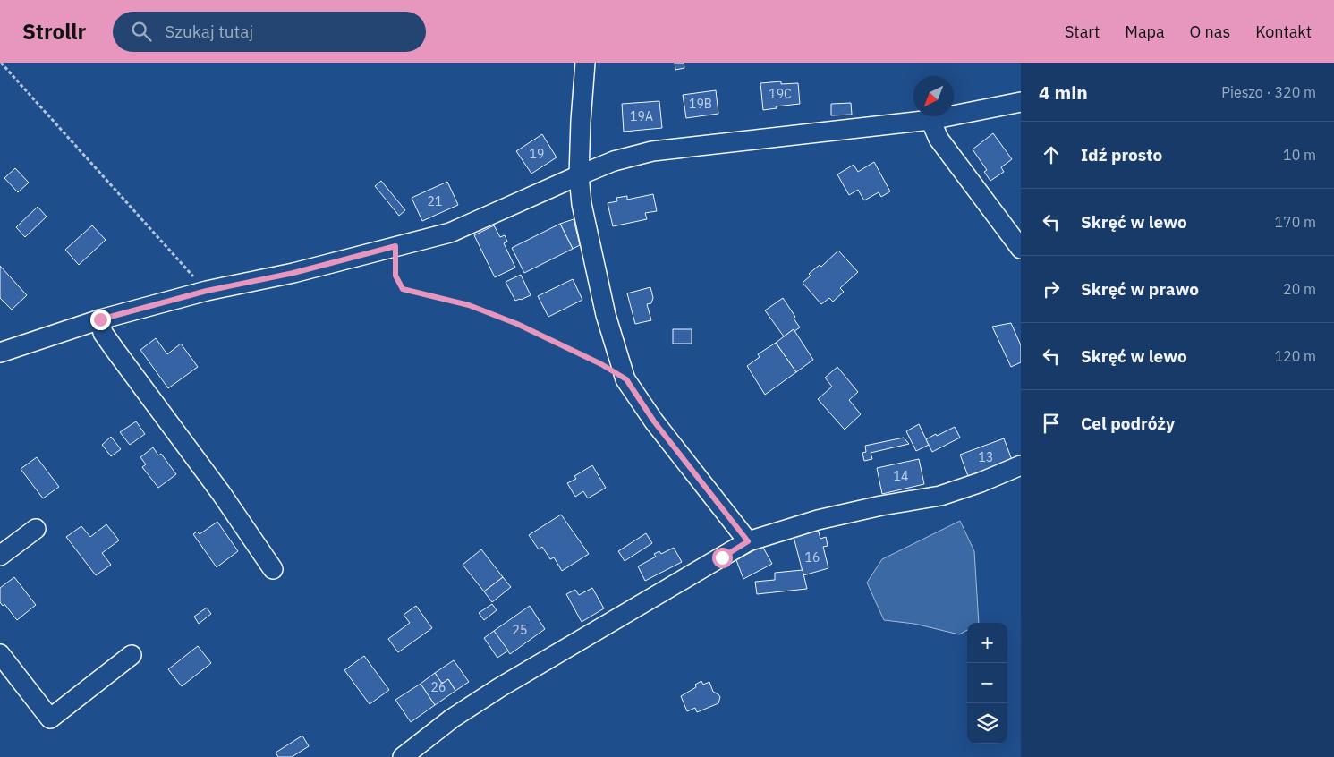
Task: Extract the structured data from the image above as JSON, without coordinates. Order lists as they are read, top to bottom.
{
  "house_numbers": [
    "19C",
    "19B",
    "19A",
    "19",
    "21",
    "13",
    "14",
    "16",
    "25",
    "26"
  ],
  "north": "bottom left",
  "page": {
    "header": "Strollr",
    "search": "Szukaj tutaj",
    "nav": [
      "Start",
      "Mapa",
      "O nas",
      "Kontakt"
    ],
    "heading": ["4 min", "Pieszo · 320 m"],
    "list": [
      ["Idź prosto", "10 m"],
      ["Skręć w lewo", "170 m"],
      ["Skręć w prawo", "20 m"],
      ["Skręć w lewo", "120 m"],
      "Cel podróży"
    ],
    "map_buttons": ["+", "−"]
  }
}
